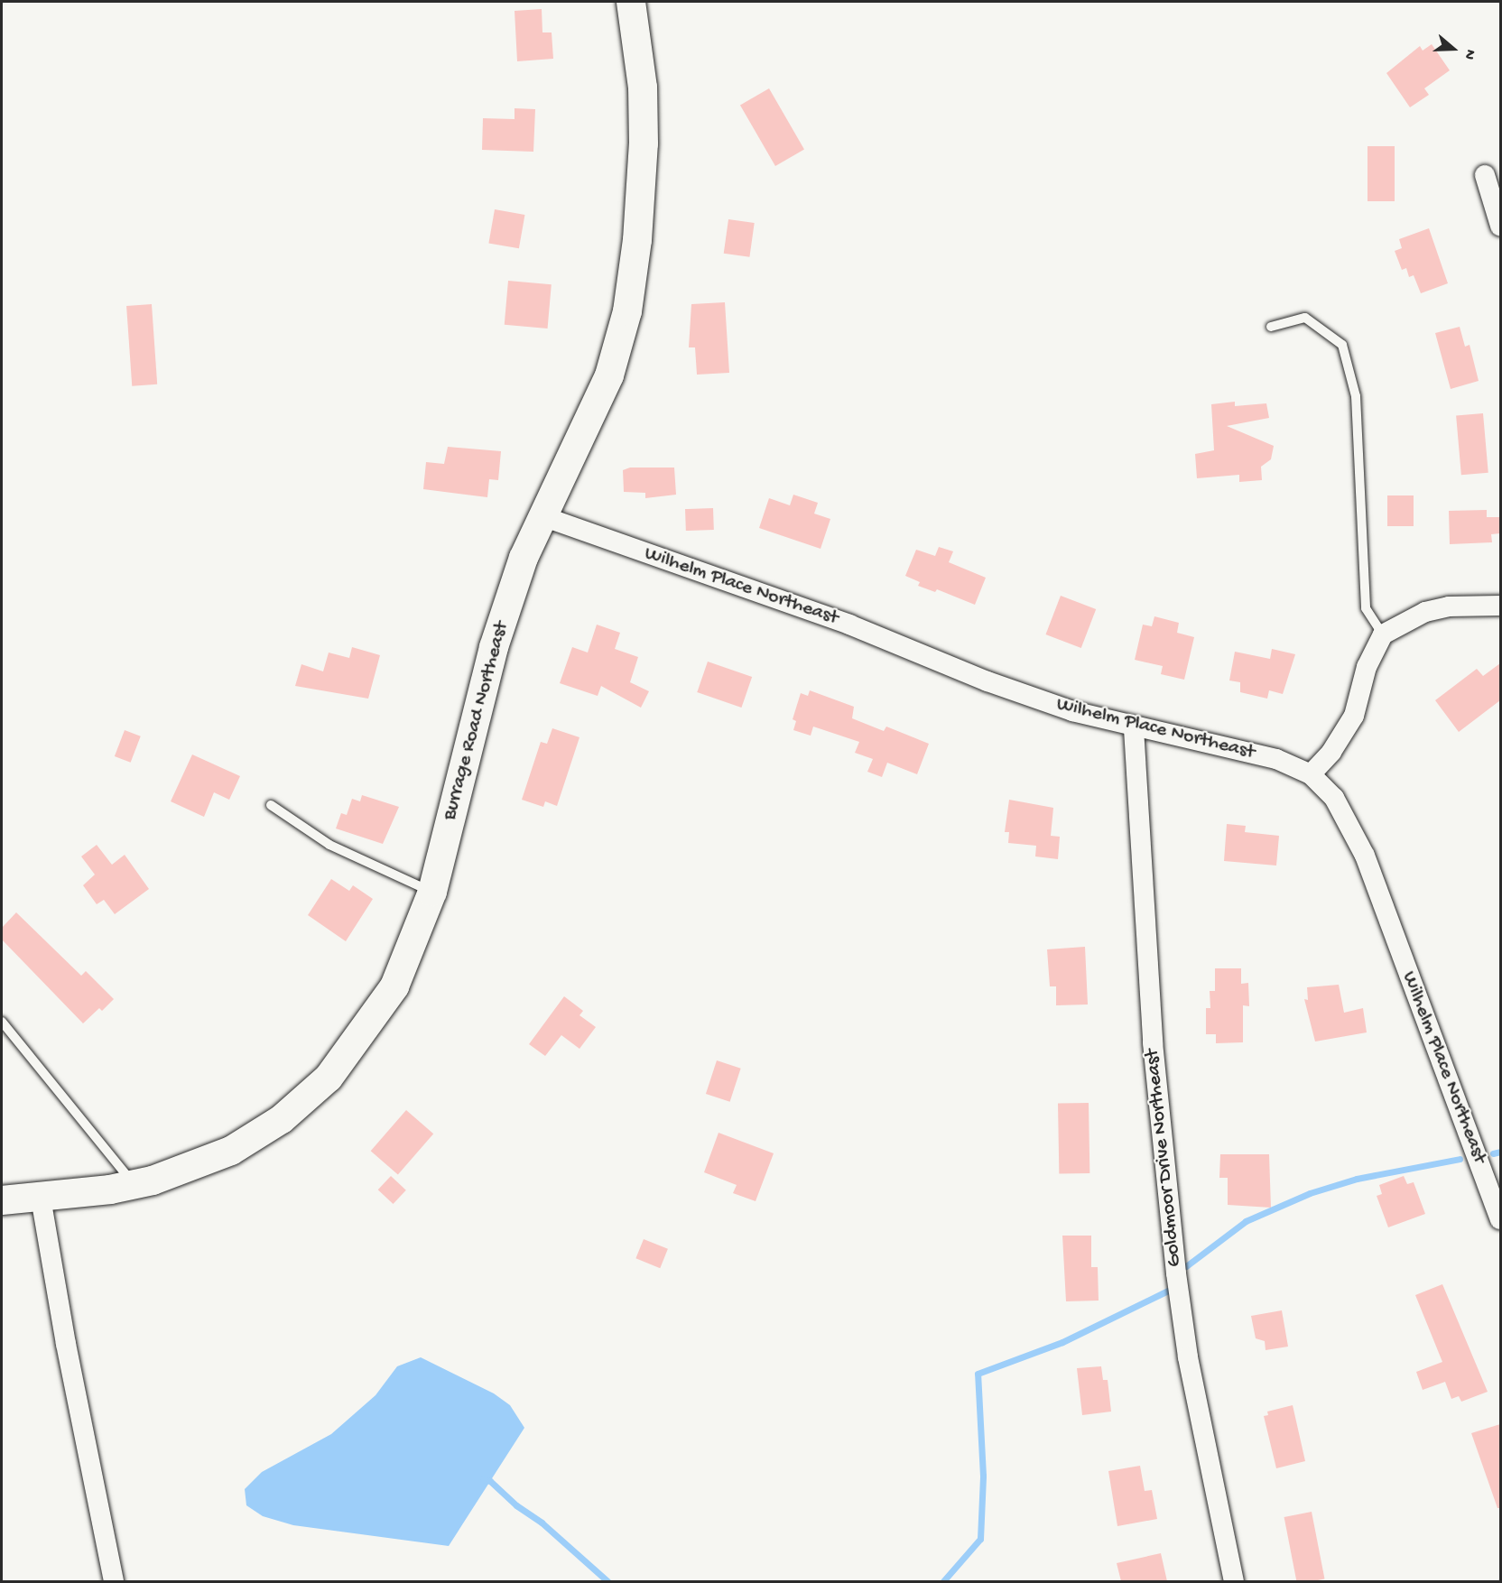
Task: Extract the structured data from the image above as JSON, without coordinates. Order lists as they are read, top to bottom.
{
  "streets": {
    "street": ["Wilhelm Place Northeast", "Burrage Road Northeast", "Goldmoor Drive Northeast"]
  },
  "crossings": [
    ["Wilhelm Place Northeast", "Burrage Road Northeast"],
    ["Wilhelm Place Northeast", "Goldmoor Drive Northeast"]
  ],
  "north": "right"
}
